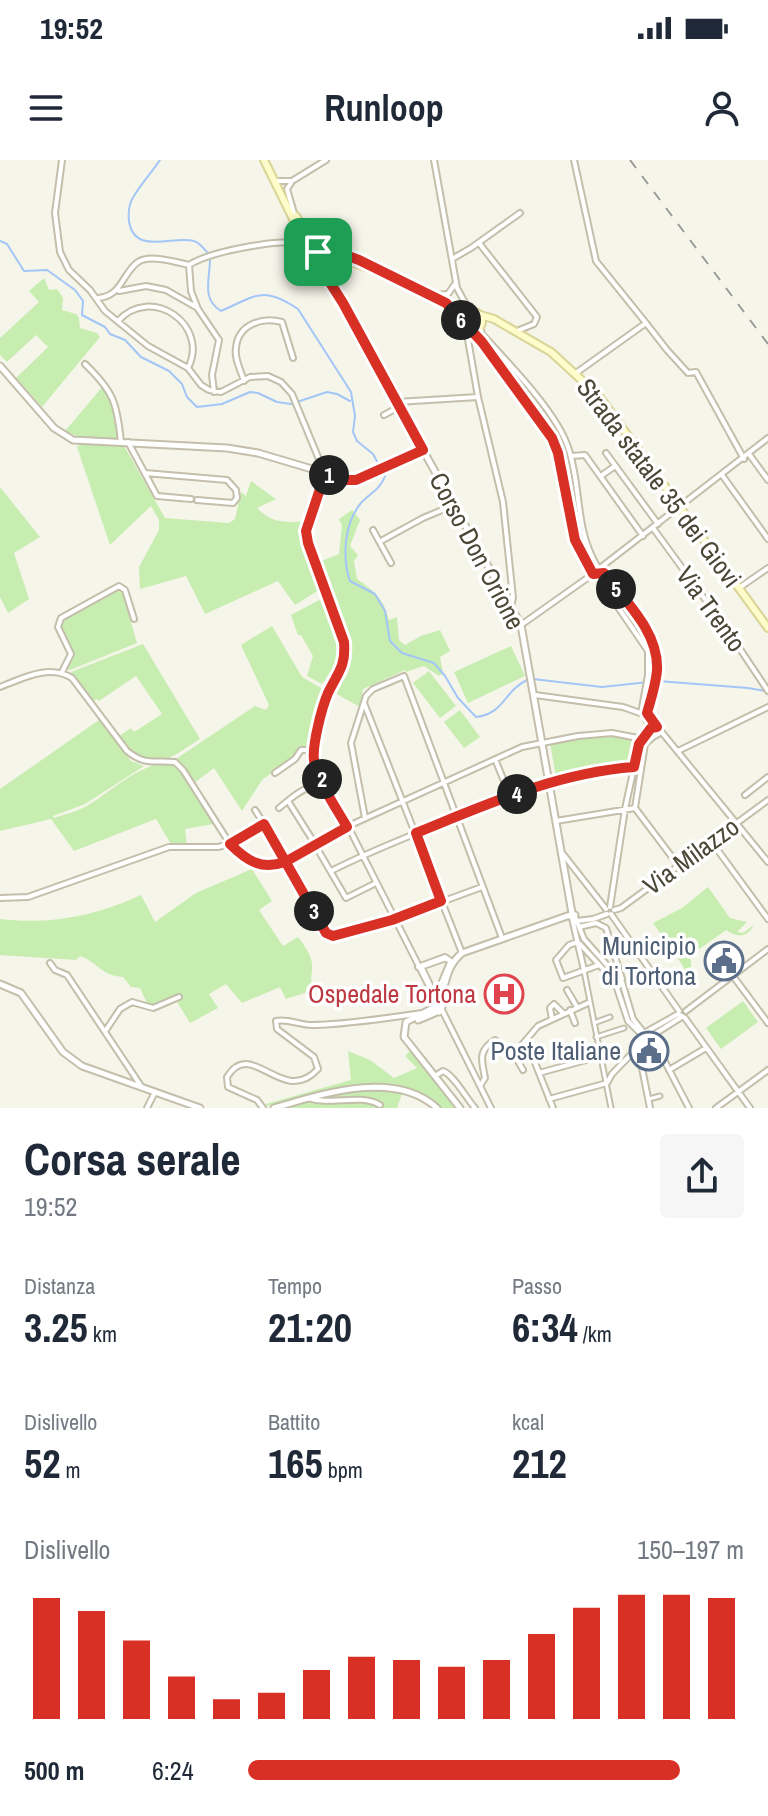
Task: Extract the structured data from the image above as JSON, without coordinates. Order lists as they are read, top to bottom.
{
  "streets": {
    "main road": ["Strada statale 35 dei Giovi"],
    "street": ["Corso Don Orione", "Via Trento", "Via Milazzo"]
  },
  "crossings": [
    ["Corso Don Orione", "Via Milazzo"]
  ],
  "places": {
    "public building": ["Municipio di Tortona", "Poste Italiane"],
    "hospital": ["Ospedale Tortona"]
  },
  "page": {
    "status": "19:52",
    "header": "Runloop",
    "pins": [
      "6",
      "1",
      "5",
      "2",
      "4",
      "3"
    ],
    "heading": ["Corsa serale", "19:52"],
    "stats": [
      ["Distanza", "3.25 km"],
      ["Tempo", "21:20"],
      ["Passo", "6:34 /km"],
      ["Dislivello", "52 m"],
      ["Battito", "165 bpm"],
      ["kcal", "212"]
    ],
    "chart": ["Dislivello", "150–197 m"],
    "list": [
      {
        "name": "500 m",
        "note": "6:24"
      }
    ]
  }
}
